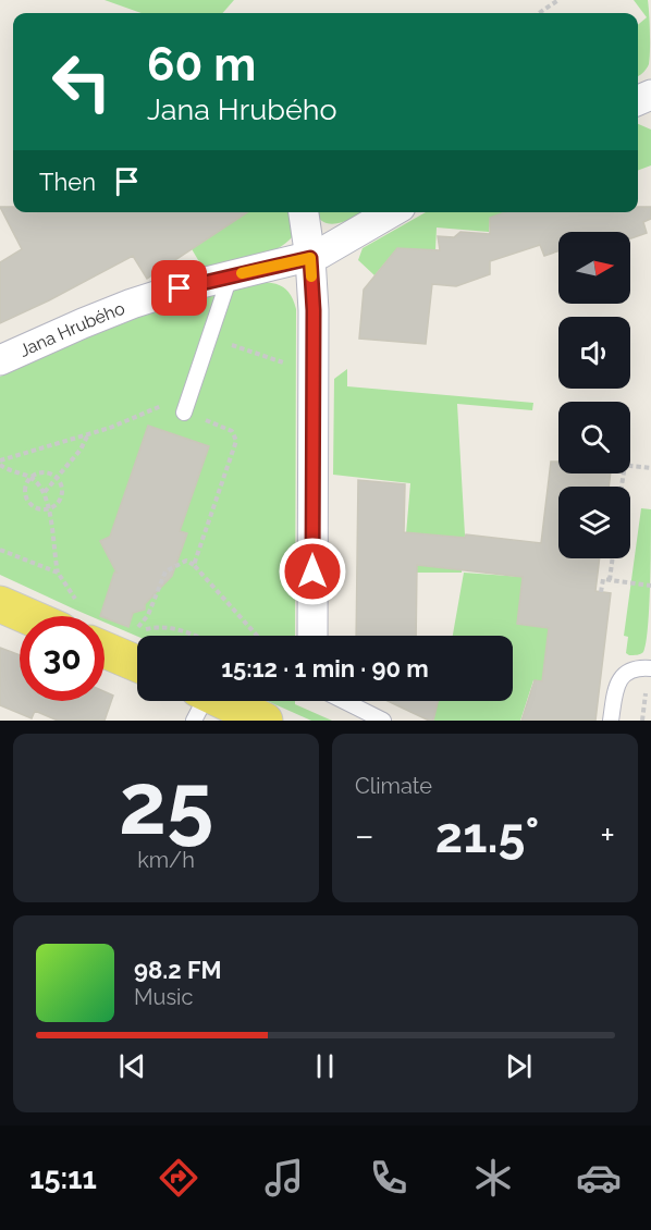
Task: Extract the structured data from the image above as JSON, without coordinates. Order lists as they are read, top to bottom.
{
  "streets": {
    "street": ["Jana Hrubého"]
  },
  "north": "right",
  "page": {
    "turn": ["60 m", "Jana Hrubého"],
    "then": "Then",
    "limit": "30",
    "trip": "15:12 · 1 min · 90 m",
    "tile": [
      ["25", "km/h"],
      "Climate"
    ],
    "heat": ["−", "21.5°", "+"],
    "song": ["98.2 FM", "Music"],
    "tabs": "15:11"
  }
}
